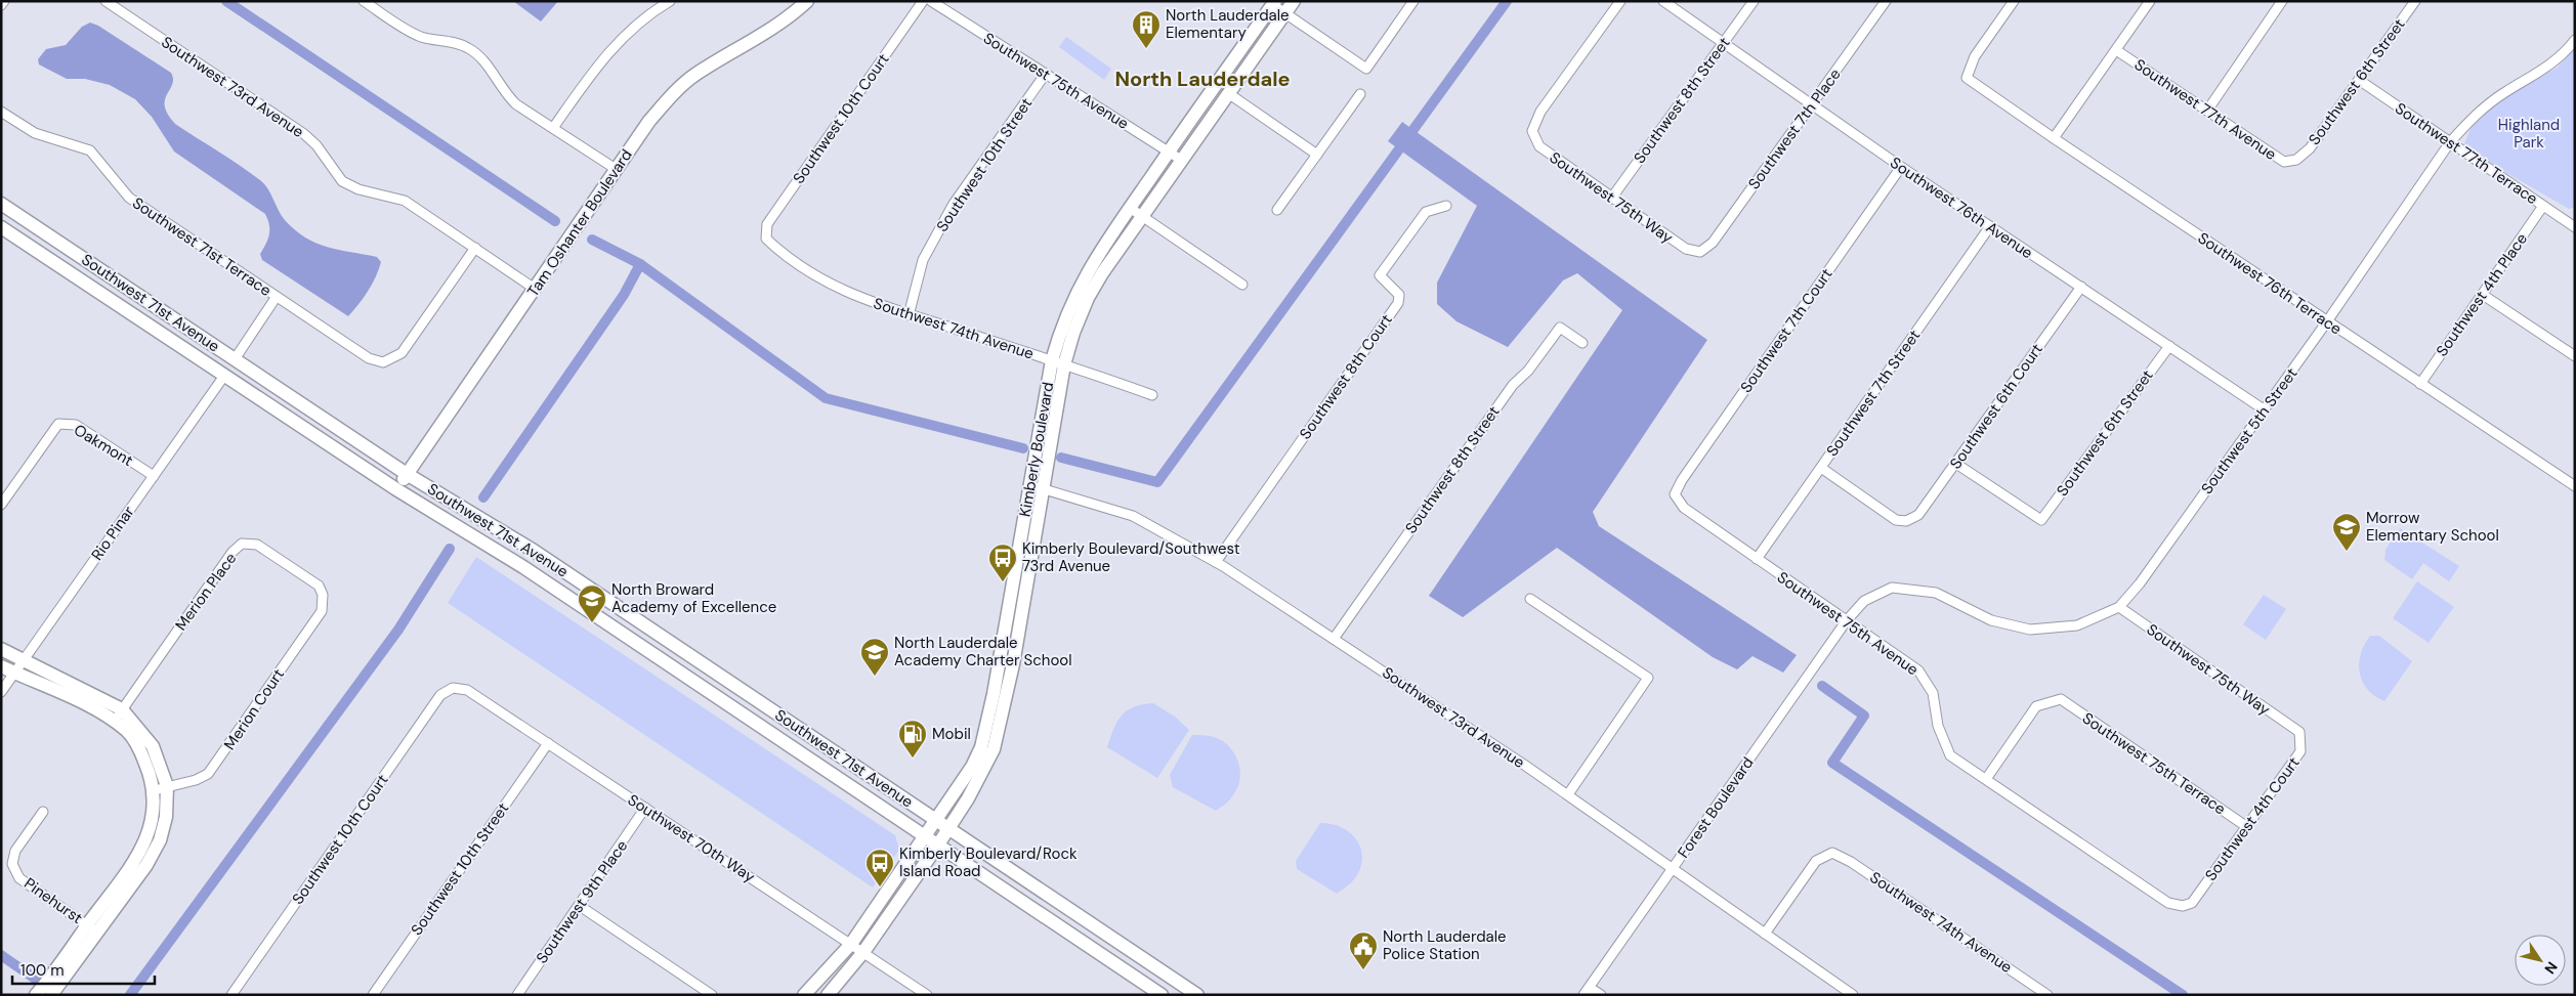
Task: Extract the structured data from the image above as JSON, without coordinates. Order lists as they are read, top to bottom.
{
  "streets": {
    "street": [
      "Southwest 75th Avenue",
      "Southwest 6th Street",
      "Southwest 73rd Avenue",
      "Southwest 8th Street",
      "Southwest 77th Avenue",
      "Southwest 10th Court",
      "Southwest 7th Place",
      "Southwest 77th Terrace",
      "Southwest 10th Street",
      "Southwest 75th Way",
      "Southwest 76th Avenue",
      "Tam Oshanter Boulevard",
      "Southwest 71st Terrace",
      "Southwest 76th Terrace",
      "Southwest 4th Place",
      "Southwest 71st Avenue",
      "Southwest 74th Avenue",
      "Southwest 7th Court",
      "Southwest 8th Court",
      "Southwest 7th Street",
      "Southwest 6th Court",
      "Southwest 5th Street",
      "Oakmont",
      "Kimberly Boulevard",
      "Rio Pinar",
      "Merion Place",
      "Merion Court",
      "Southwest 75th Terrace",
      "Forest Boulevard",
      "Southwest 4th Court",
      "Southwest 70th Way",
      "Pinehurst",
      "Southwest 9th Place"
    ]
  },
  "crossings": [
    ["Southwest 75th Avenue", "Southwest 10th Street"],
    ["Southwest 75th Avenue", "Southwest 7th Court"],
    ["Southwest 75th Avenue", "Southwest 7th Street"],
    ["Southwest 75th Avenue", "Southwest 5th Street"],
    ["Southwest 75th Avenue", "Kimberly Boulevard"],
    ["Southwest 75th Avenue", "Southwest 75th Terrace"],
    ["Southwest 75th Avenue", "Forest Boulevard"],
    ["Southwest 75th Avenue", "Southwest 4th Court"],
    ["Southwest 6th Street", "Southwest 77th Avenue"],
    ["Southwest 6th Street", "Southwest 77th Terrace"],
    ["Southwest 6th Street", "Southwest 76th Avenue"],
    ["Southwest 6th Street", "Southwest 6th Court"],
    ["Southwest 73rd Avenue", "Southwest 8th Street"],
    ["Southwest 73rd Avenue", "Tam Oshanter Boulevard"],
    ["Southwest 73rd Avenue", "Southwest 71st Terrace"],
    ["Southwest 73rd Avenue", "Southwest 74th Avenue"],
    ["Southwest 73rd Avenue", "Southwest 8th Court"],
    ["Southwest 73rd Avenue", "Kimberly Boulevard"],
    ["Southwest 73rd Avenue", "Forest Boulevard"],
    ["Southwest 8th Street", "Southwest 75th Way"],
    ["Southwest 8th Street", "Southwest 76th Avenue"],
    ["Southwest 10th Court", "Southwest 74th Avenue"],
    ["Southwest 10th Court", "Southwest 70th Way"],
    ["Southwest 7th Place", "Southwest 75th Way"],
    ["Southwest 7th Place", "Southwest 76th Avenue"],
    ["Southwest 77th Terrace", "Southwest 4th Place"],
    ["Southwest 77th Terrace", "Southwest 5th Street"],
    ["Southwest 10th Street", "Southwest 74th Avenue"],
    ["Southwest 10th Street", "Southwest 70th Way"],
    ["Southwest 75th Way", "Southwest 5th Street"],
    ["Southwest 75th Way", "Southwest 4th Court"],
    ["Southwest 76th Avenue", "Southwest 7th Court"],
    ["Southwest 76th Avenue", "Southwest 7th Street"],
    ["Southwest 76th Avenue", "Southwest 6th Court"],
    ["Southwest 76th Avenue", "Southwest 5th Street"],
    ["Tam Oshanter Boulevard", "Southwest 71st Avenue"],
    ["Southwest 76th Terrace", "Southwest 4th Place"],
    ["Southwest 76th Terrace", "Southwest 5th Street"],
    ["Southwest 71st Avenue", "Kimberly Boulevard"],
    ["Southwest 71st Avenue", "Rio Pinar"],
    ["Southwest 74th Avenue", "Kimberly Boulevard"],
    ["Southwest 7th Street", "Southwest 6th Court"],
    ["Southwest 5th Street", "Forest Boulevard"],
    ["Oakmont", "Rio Pinar"],
    ["Kimberly Boulevard", "Southwest 70th Way"],
    ["Merion Place", "Merion Court"],
    ["Southwest 75th Terrace", "Southwest 4th Court"],
    ["Southwest 70th Way", "Southwest 9th Place"]
  ],
  "districts": ["North Lauderdale"],
  "parks": ["Highland Park"],
  "places": {
    "building": ["North Lauderdale Elementary"],
    "school or university": ["Morrow Elementary School", "North Broward Academy of Excellence", "North Lauderdale Academy Charter School"],
    "bus stop": ["Kimberly Boulevard/Southwest 73rd Avenue", "Kimberly Boulevard/Rock Island Road"],
    "fuel station": ["Mobil"],
    "public building": ["North Lauderdale Police Station"]
  },
  "scale_bar": "100 m",
  "north": "bottom right"
}
